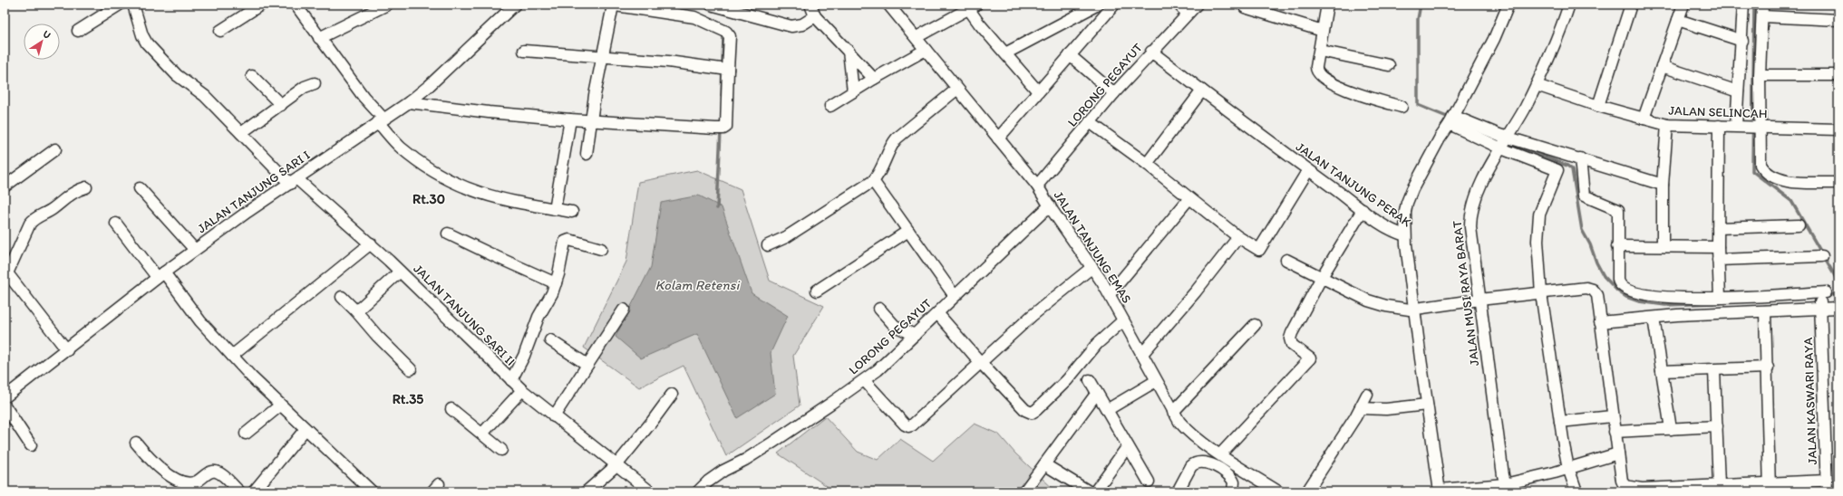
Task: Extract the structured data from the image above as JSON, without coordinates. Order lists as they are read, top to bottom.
{
  "streets": {
    "street": [
      "LORONG PEGAYUT",
      "JALAN SELINCAH",
      "JALAN TANJUNG PERAK",
      "JALAN TANJUNG SARI I",
      "JALAN TANJUNG EMAS",
      "JALAN MUSI RAYA BARAT",
      "JALAN TANJUNG SARI II",
      "JALAN KASWARI RAYA"
    ]
  },
  "crossings": [
    ["LORONG PEGAYUT", "JALAN TANJUNG PERAK"],
    ["LORONG PEGAYUT", "JALAN TANJUNG EMAS"],
    ["JALAN SELINCAH", "JALAN MUSI RAYA BARAT"],
    ["JALAN TANJUNG SARI I", "JALAN TANJUNG SARI II"]
  ],
  "districts": ["Rt.30", "Rt.35"],
  "water": ["Kolam Retensi"],
  "north": "top right"
}
